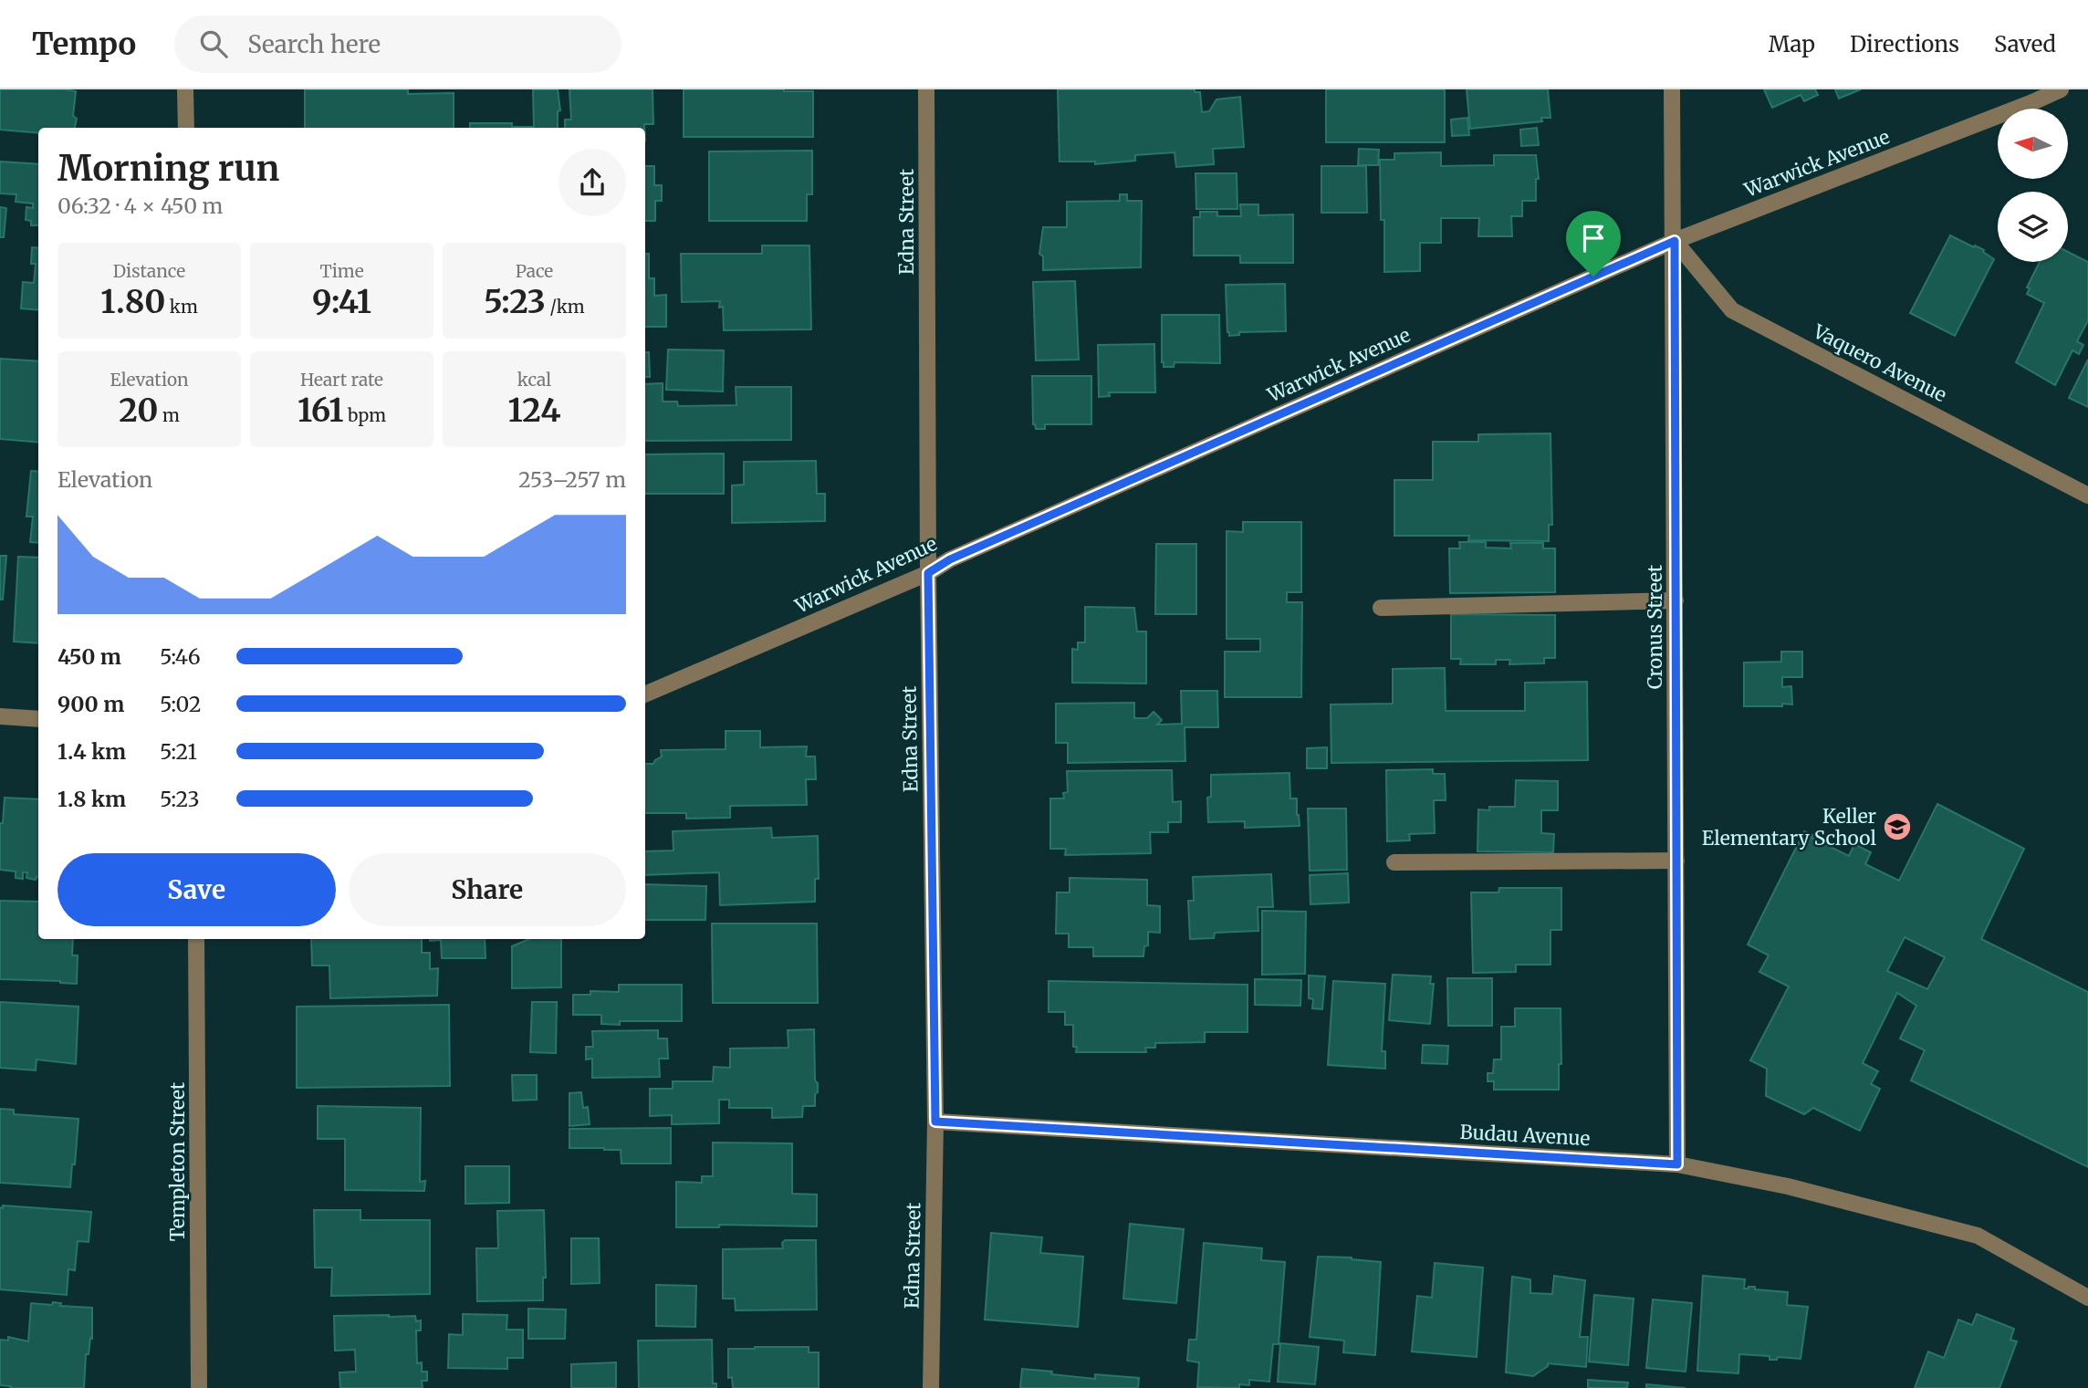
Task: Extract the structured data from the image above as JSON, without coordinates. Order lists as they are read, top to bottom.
{
  "streets": {
    "street": [
      "Warwick Avenue",
      "Edna Street",
      "Vaquero Avenue",
      "Cronus Street",
      "Budau Avenue",
      "Templeton Street"
    ]
  },
  "crossings": [
    ["Warwick Avenue", "Edna Street"],
    ["Warwick Avenue", "Vaquero Avenue"],
    ["Warwick Avenue", "Cronus Street"],
    ["Edna Street", "Budau Avenue"],
    ["Vaquero Avenue", "Cronus Street"],
    ["Cronus Street", "Budau Avenue"]
  ],
  "places": {
    "school or university": ["Keller Elementary School"]
  },
  "north": "left",
  "page": {
    "header": "Tempo",
    "search": "Search here",
    "nav": ["Map", "Directions", "Saved"],
    "heading": ["Morning run", "06:32 · 4 × 450 m"],
    "stats": [
      ["Distance", "1.80 km"],
      ["Time", "9:41"],
      ["Pace", "5:23 /km"],
      ["Elevation", "20 m"],
      ["Heart rate", "161 bpm"],
      ["kcal", "124"]
    ],
    "chart": ["Elevation", "253–257 m"],
    "list": [
      {
        "name": "450 m",
        "note": "5:46"
      },
      {
        "name": "900 m",
        "note": "5:02"
      },
      {
        "name": "1.4 km",
        "note": "5:21"
      },
      {
        "name": "1.8 km",
        "note": "5:23"
      }
    ],
    "buttons": ["Save", "Share"]
  }
}
